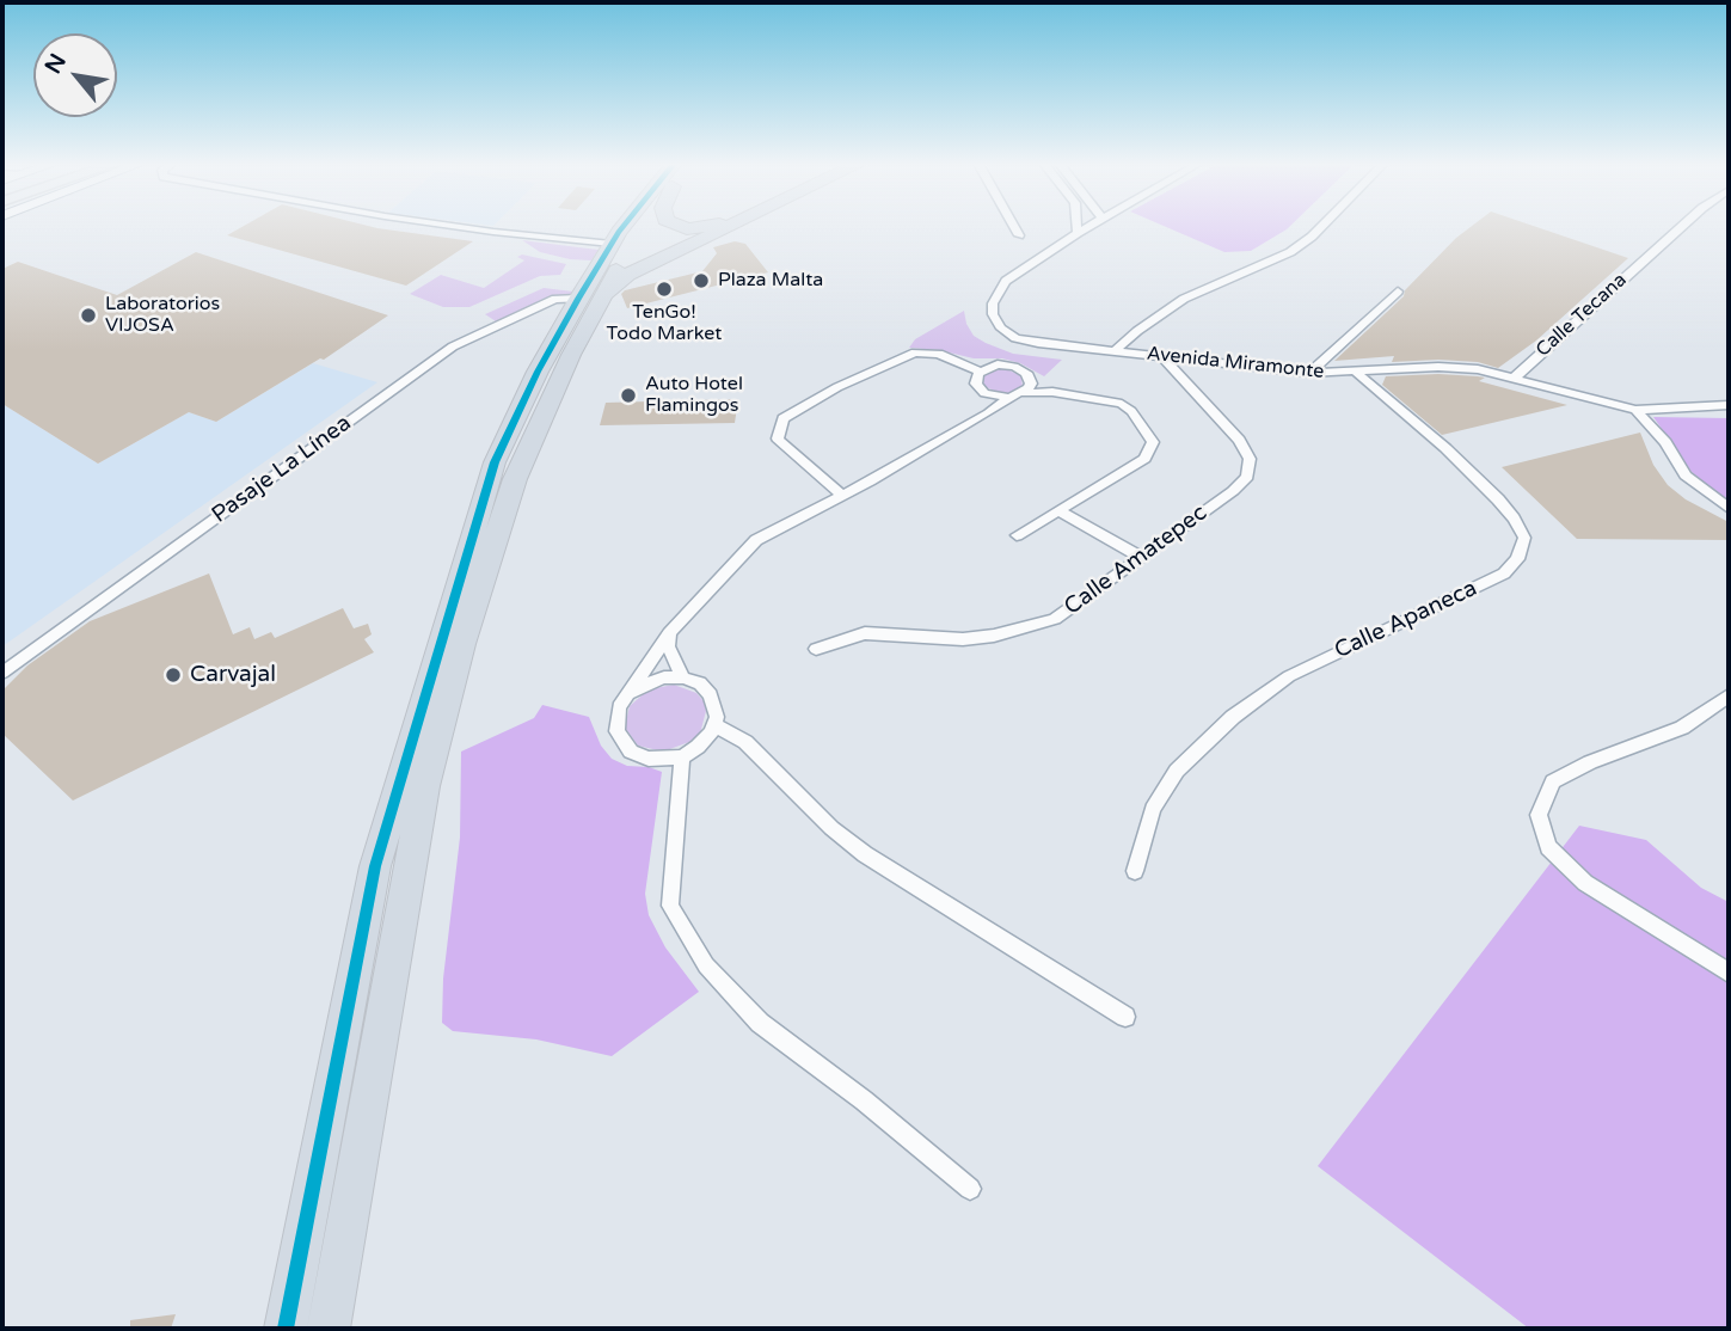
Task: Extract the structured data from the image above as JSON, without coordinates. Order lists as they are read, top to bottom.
{
  "streets": {
    "street": [
      "Calle Tecana",
      "Avenida Miramonte",
      "Pasaje La Línea",
      "Calle Amatepec",
      "Calle Apaneca"
    ]
  },
  "crossings": [
    ["Calle Tecana", "Avenida Miramonte"],
    ["Avenida Miramonte", "Calle Amatepec"],
    ["Avenida Miramonte", "Calle Apaneca"]
  ],
  "places": [
    "Plaza Malta",
    "TenGo! Todo Market",
    "Laboratorios VIJOSA",
    "Auto Hotel Flamingos",
    "Carvajal"
  ],
  "north": "top left"
}
